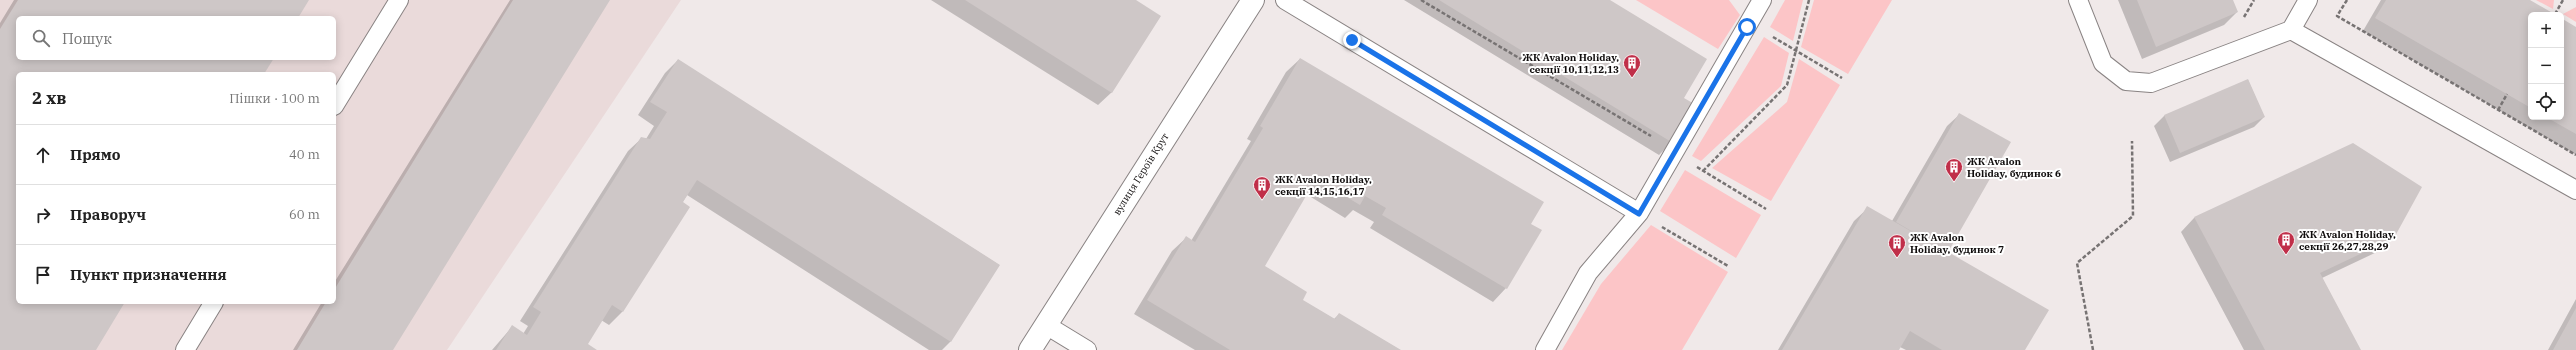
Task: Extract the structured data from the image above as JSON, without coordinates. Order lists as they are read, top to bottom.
{
  "streets": {
    "street": ["вулиця Героїв Крут"]
  },
  "places": {
    "building": [
      "ЖК Avalon Holiday, секції 10,11,12,13",
      "ЖК Avalon Holiday, будинок 6",
      "ЖК Avalon Holiday, секції 14,15,16,17",
      "ЖК Avalon Holiday, секції 26,27,28,29",
      "ЖК Avalon Holiday, будинок 7"
    ]
  },
  "page": {
    "map_buttons": ["+", "−"],
    "search": "Пошук",
    "heading": ["2 хв", "Пішки · 100 m"],
    "list": [
      ["Прямо", "40 m"],
      ["Праворуч", "60 m"],
      "Пункт призначення"
    ]
  }
}
